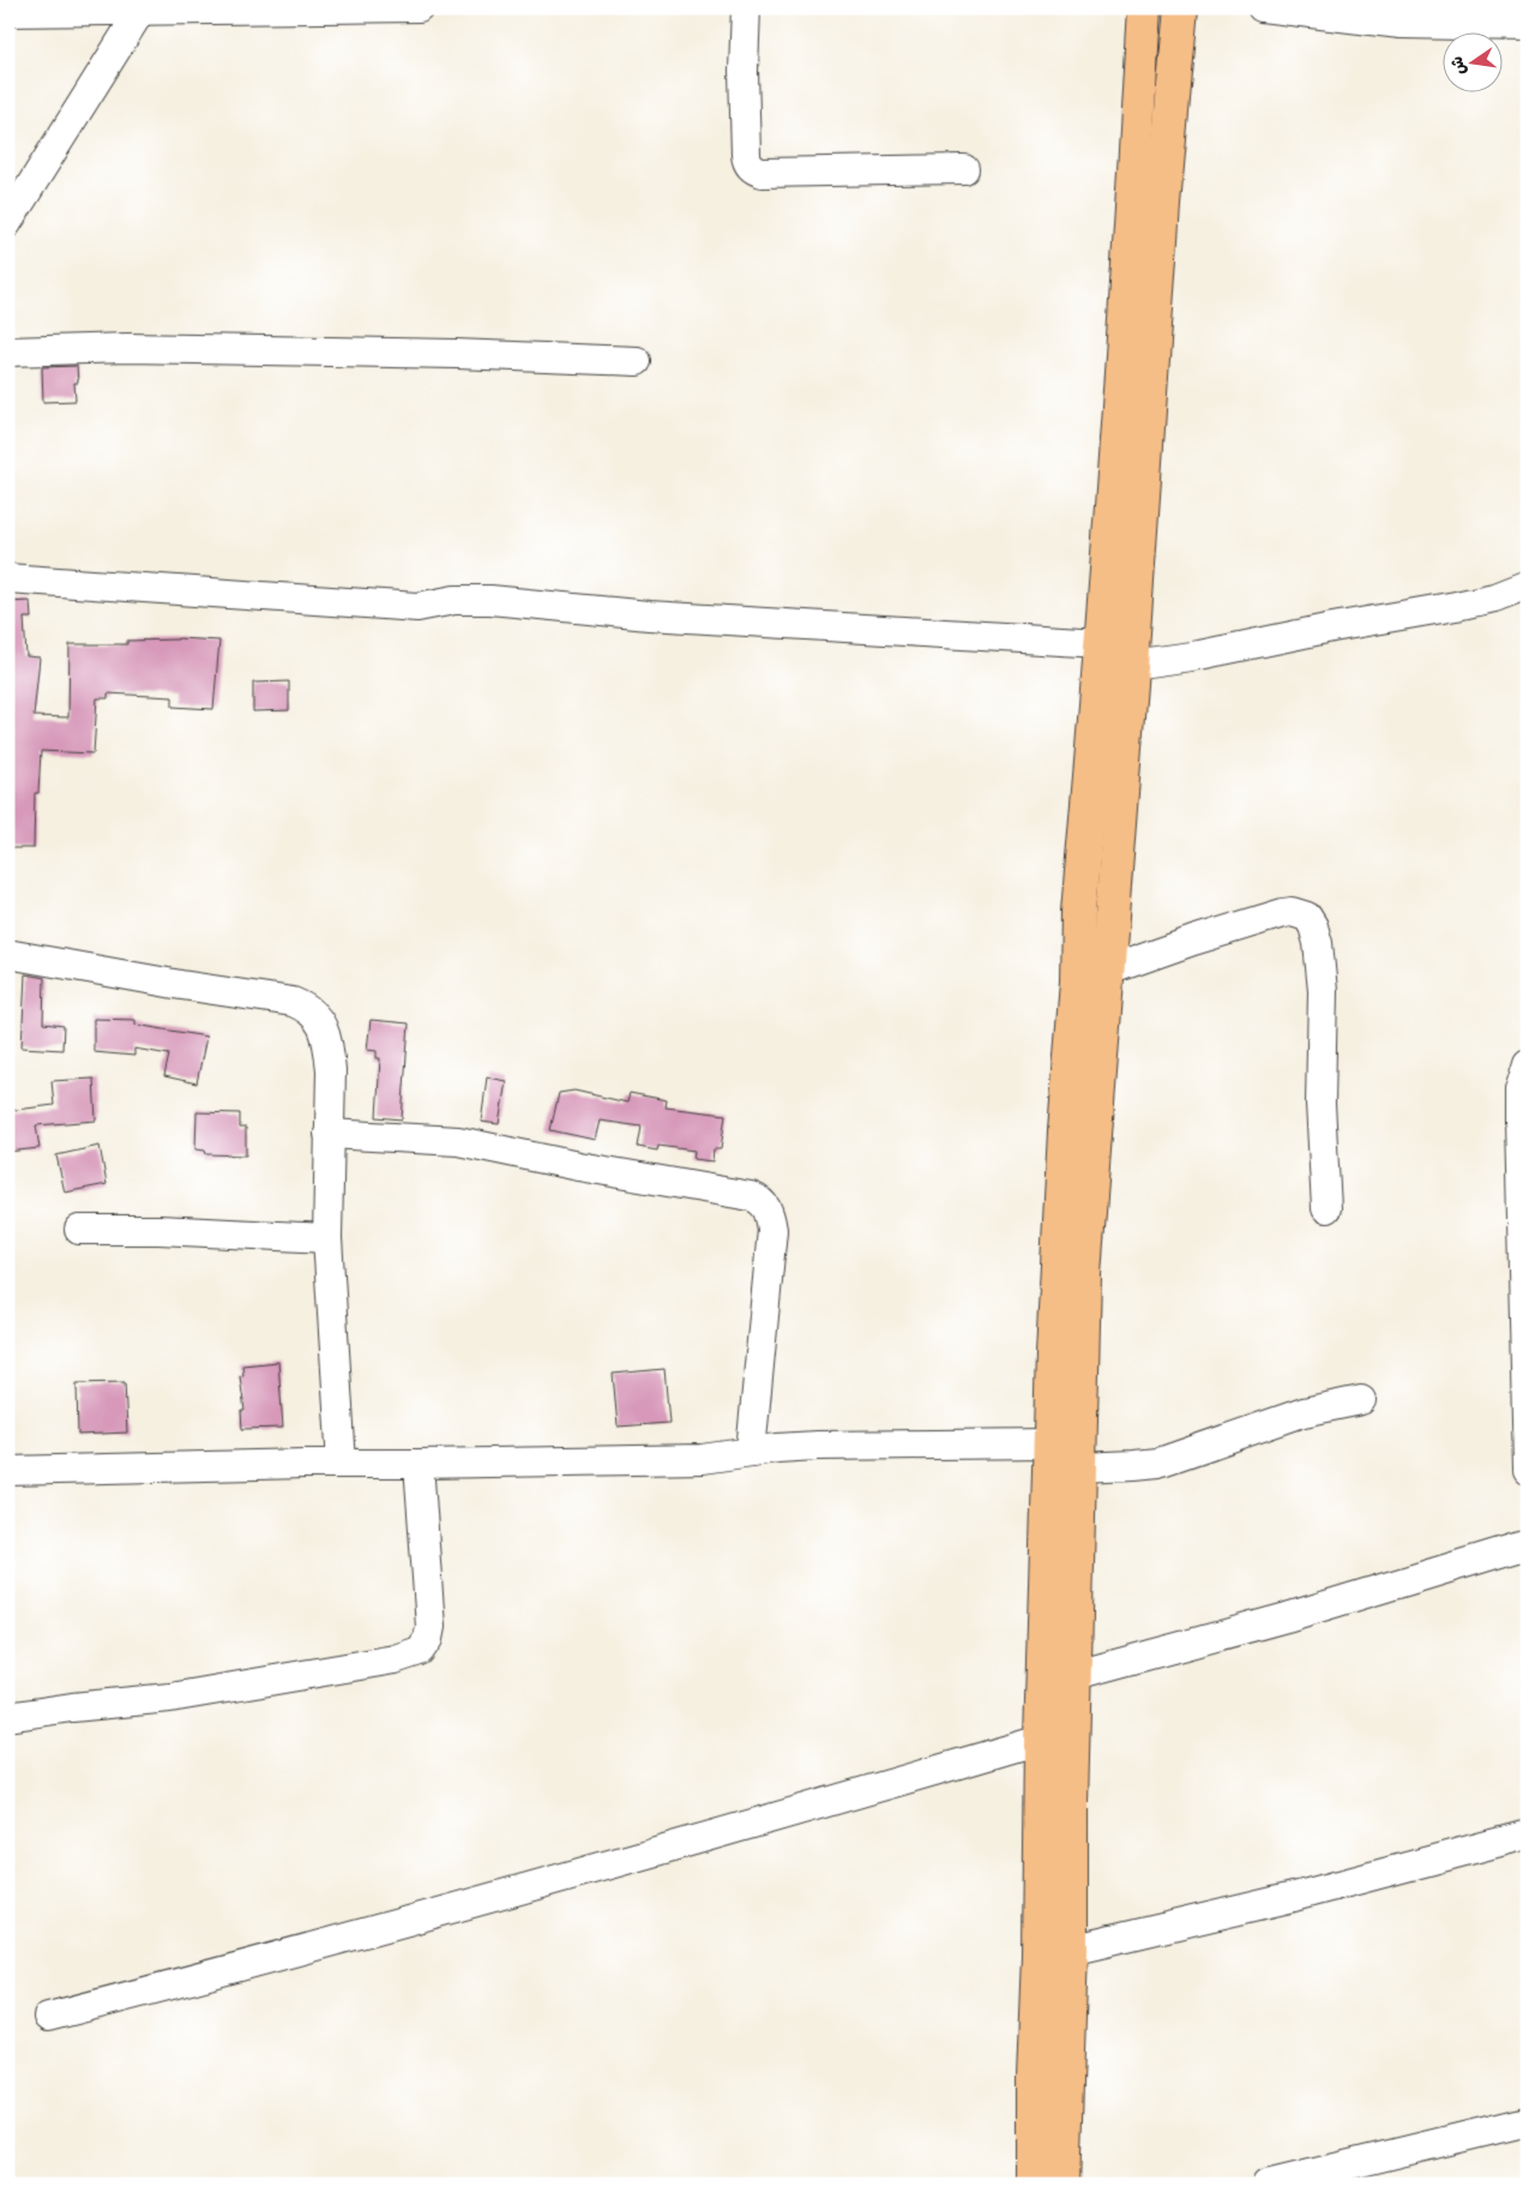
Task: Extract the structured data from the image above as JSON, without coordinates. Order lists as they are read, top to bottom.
{
  "north": "left"
}
